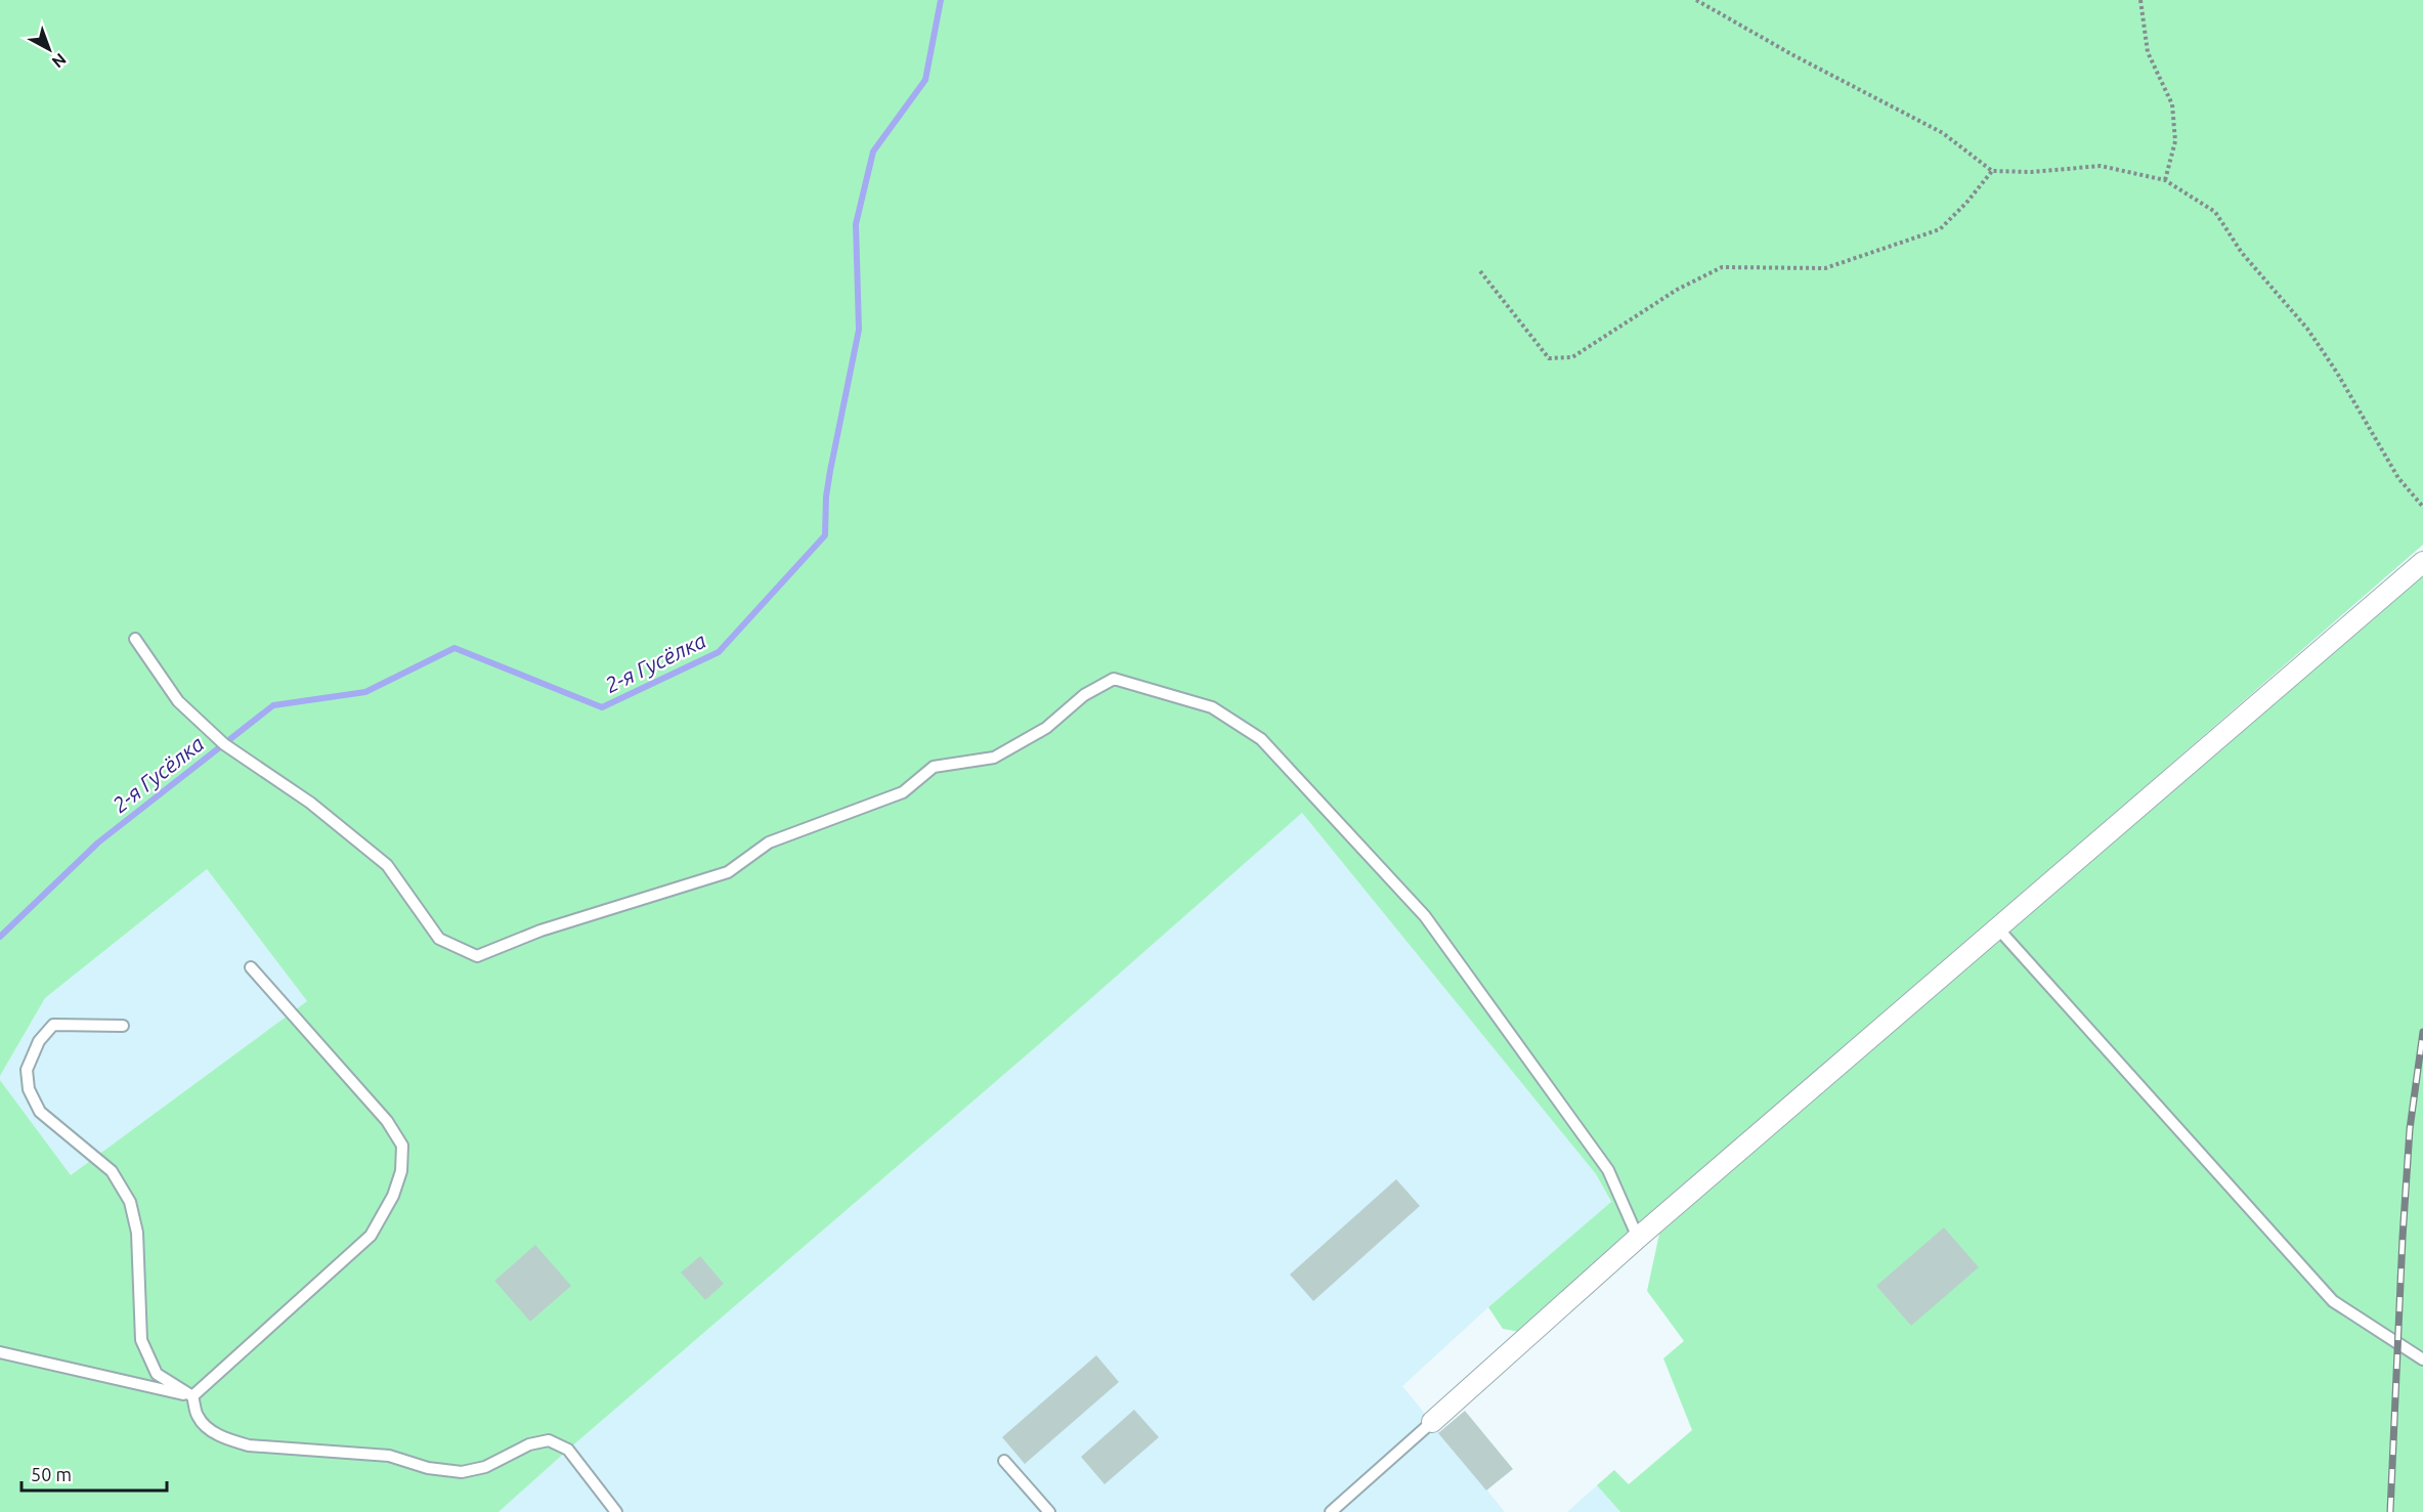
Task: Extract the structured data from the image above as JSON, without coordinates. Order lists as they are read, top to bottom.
{
  "water": ["2-я Гусёлка"],
  "scale_bar": "50 m",
  "north": "bottom right"
}
